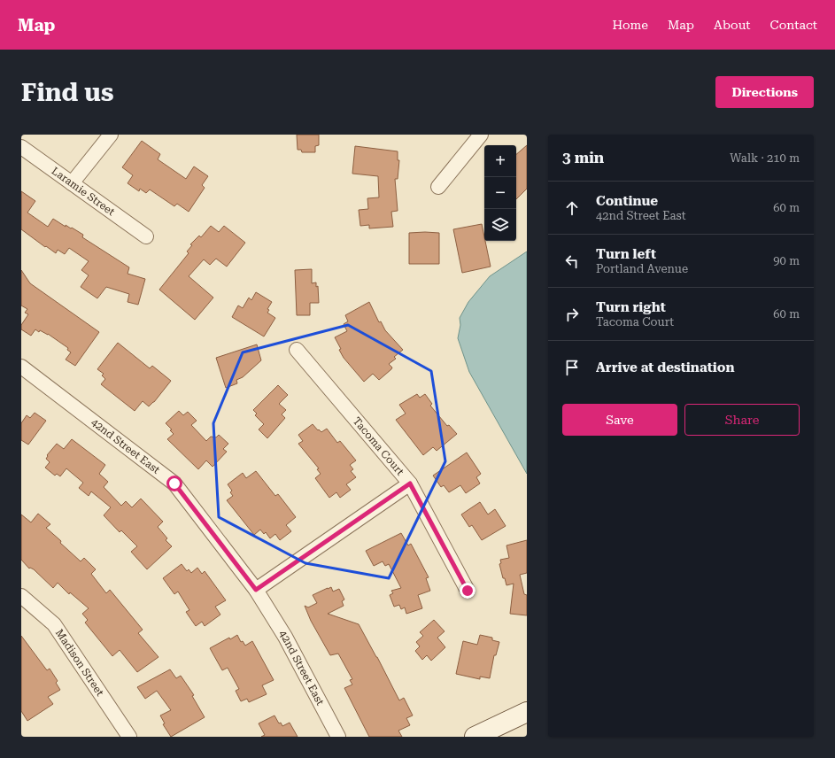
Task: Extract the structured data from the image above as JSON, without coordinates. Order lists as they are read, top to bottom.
{
  "streets": {
    "street": [
      "Laramie Street",
      "42nd Street East",
      "Tacoma Court",
      "Madison Street"
    ]
  },
  "page": {
    "header": "Map",
    "nav": [
      "Home",
      "Map",
      "About",
      "Contact"
    ],
    "buttons": [
      "Directions",
      ["Save", "Share"]
    ],
    "title": "Find us",
    "heading": ["3 min", "Walk · 210 m"],
    "map_buttons": ["+", "−"],
    "list": [
      ["Continue", "42nd Street East", "60 m"],
      ["Turn left", "Portland Avenue", "90 m"],
      ["Turn right", "Tacoma Court", "60 m"],
      "Arrive at destination"
    ]
  }
}
